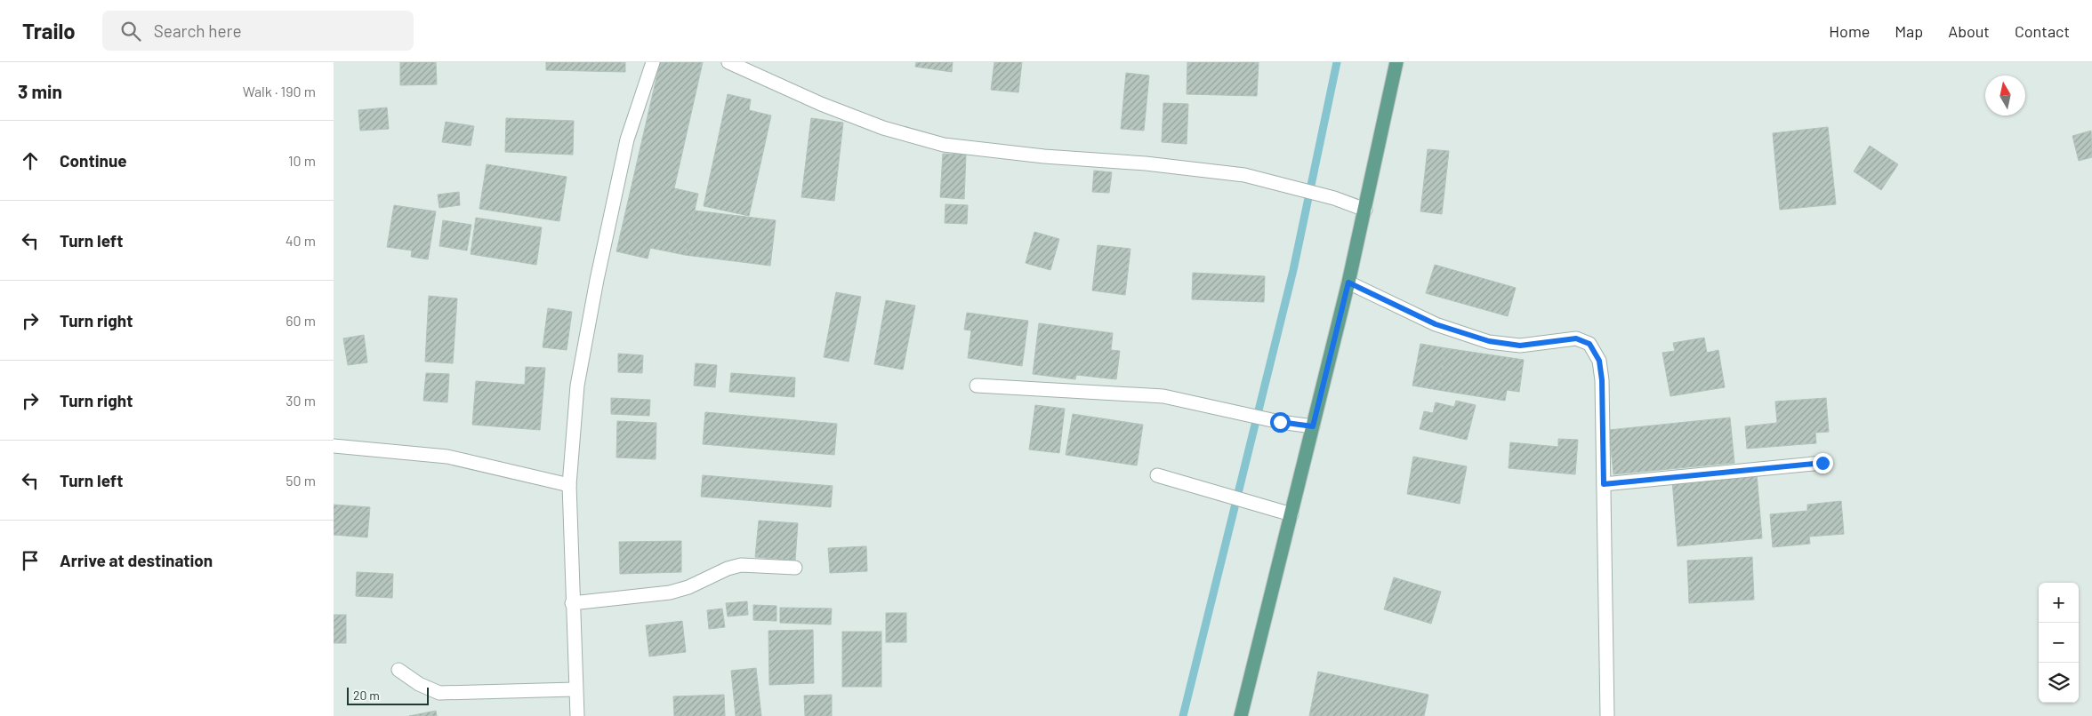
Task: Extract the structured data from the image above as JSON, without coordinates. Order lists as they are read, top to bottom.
{
  "scale_bar": "20 m",
  "north": "top",
  "page": {
    "header": "Trailo",
    "search": "Search here",
    "nav": [
      "Home",
      "Map",
      "About",
      "Contact"
    ],
    "heading": ["3 min", "Walk · 190 m"],
    "list": [
      ["Continue", "10 m"],
      ["Turn left", "40 m"],
      ["Turn right", "60 m"],
      ["Turn right", "30 m"],
      ["Turn left", "50 m"],
      "Arrive at destination"
    ],
    "map_buttons": ["+", "−"],
    "scale": "20 m"
  }
}
